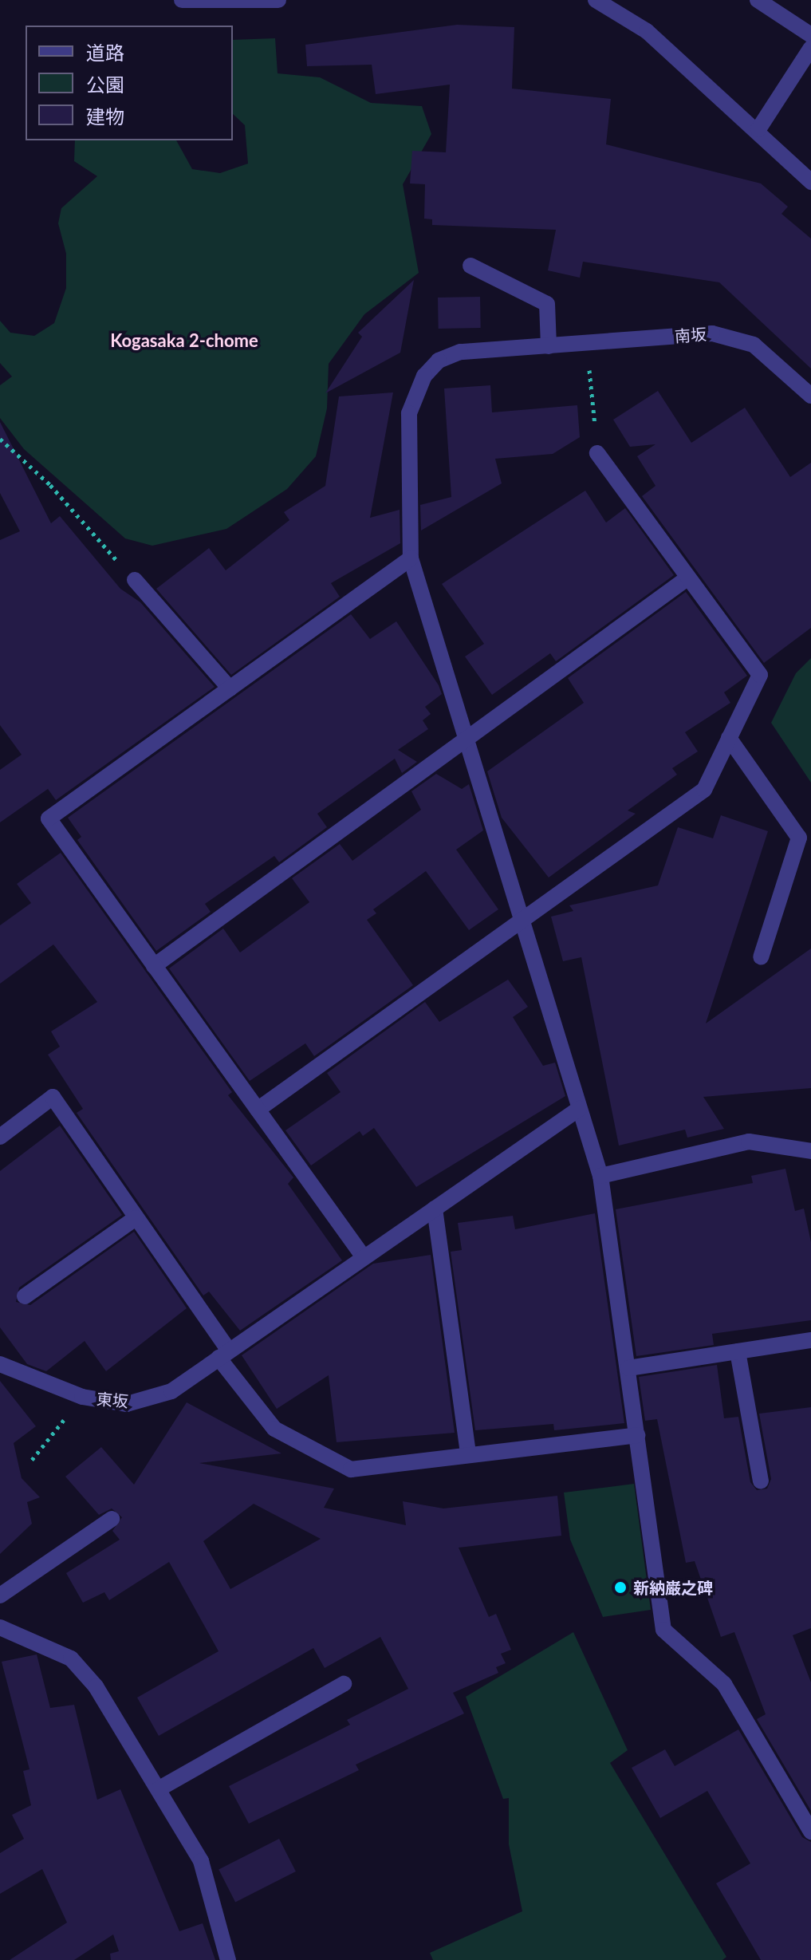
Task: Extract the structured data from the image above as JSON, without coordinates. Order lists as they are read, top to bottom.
{
  "streets": {
    "street": ["南坂", "東坂"]
  },
  "crossings": [
    ["南坂", "東坂"]
  ],
  "districts": ["Kogasaka 2-chome"],
  "places": ["新納巌之碑"],
  "legend": ["道路", "公園", "建物"]
}
